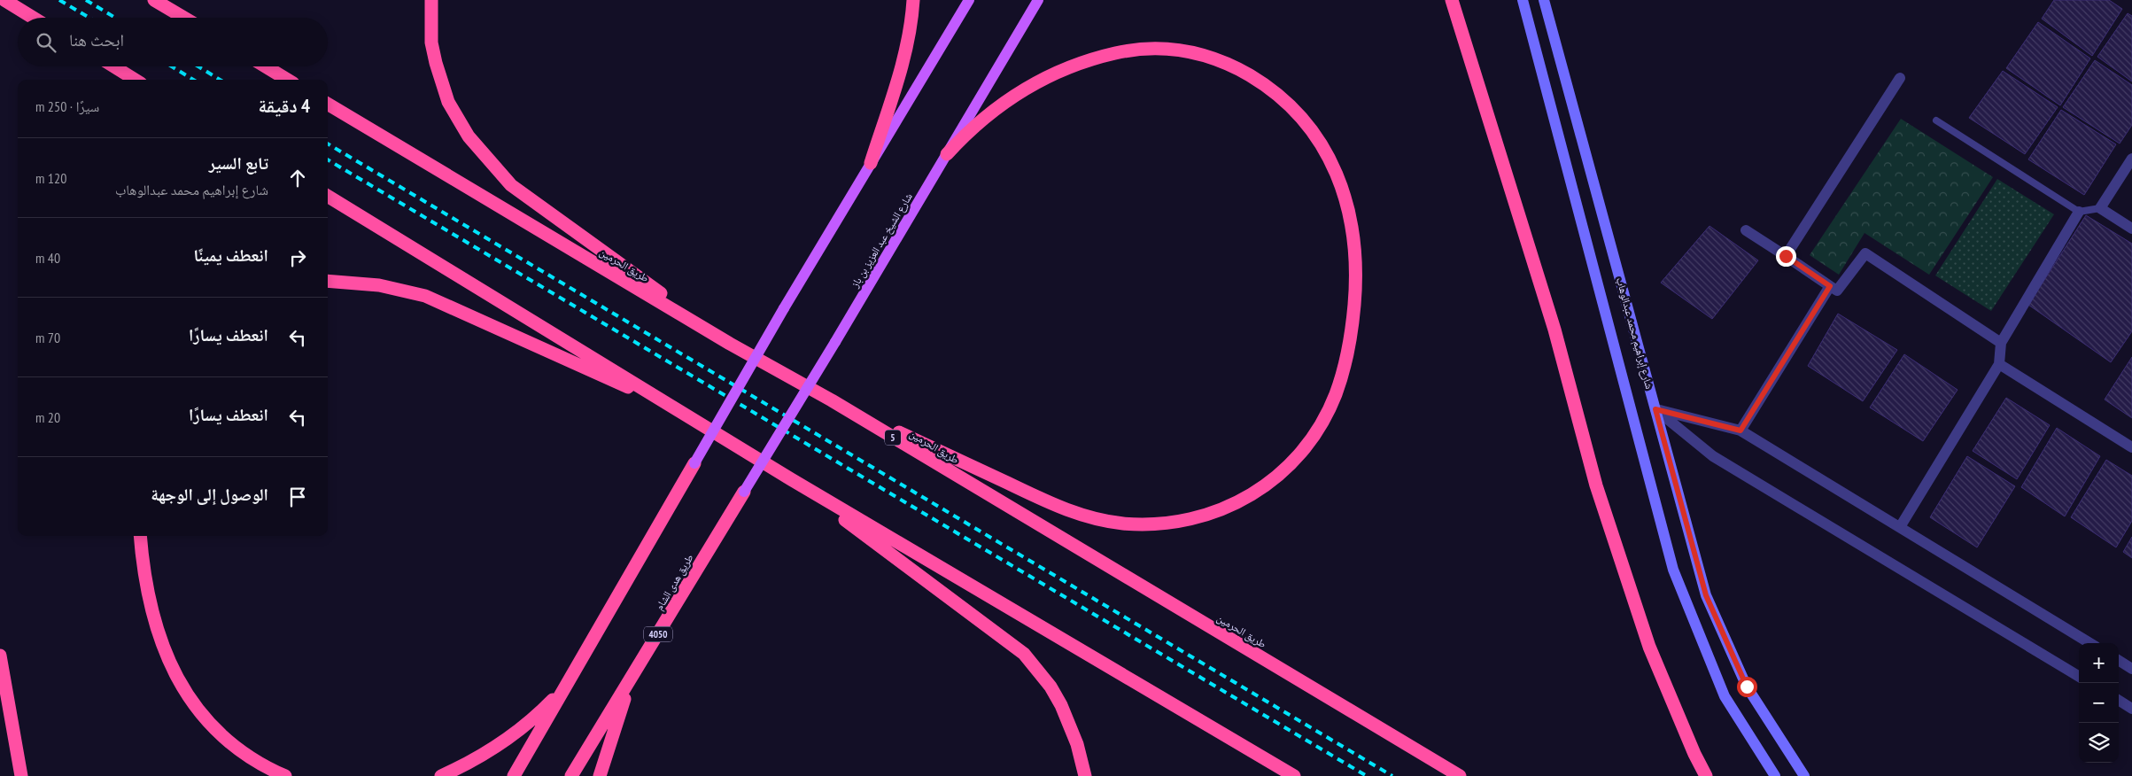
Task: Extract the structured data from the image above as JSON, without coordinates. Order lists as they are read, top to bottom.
{
  "streets": {
    "highway": [
      "طريق الحرمين",
      "5",
      "طريق هدى الشام",
      "4050"
    ],
    "main road": ["شارع الشيخ عبد العزيز بن باز"],
    "street": ["شارع إبراهيم محمد عبدالوهاب"]
  },
  "crossings": [
    ["شارع الشيخ عبد العزيز بن باز", "طريق هدى الشام"]
  ],
  "page": {
    "search": "ابحث هنا",
    "heading": ["4 دقيقة", "سيرًا · 250 m"],
    "list": [
      ["تابع السير", "شارع إبراهيم محمد عبدالوهاب", "120 m"],
      ["انعطف يمينًا", "40 m"],
      ["انعطف يسارًا", "70 m"],
      ["انعطف يسارًا", "20 m"],
      "الوصول إلى الوجهة"
    ],
    "map_buttons": ["+", "−"]
  }
}
